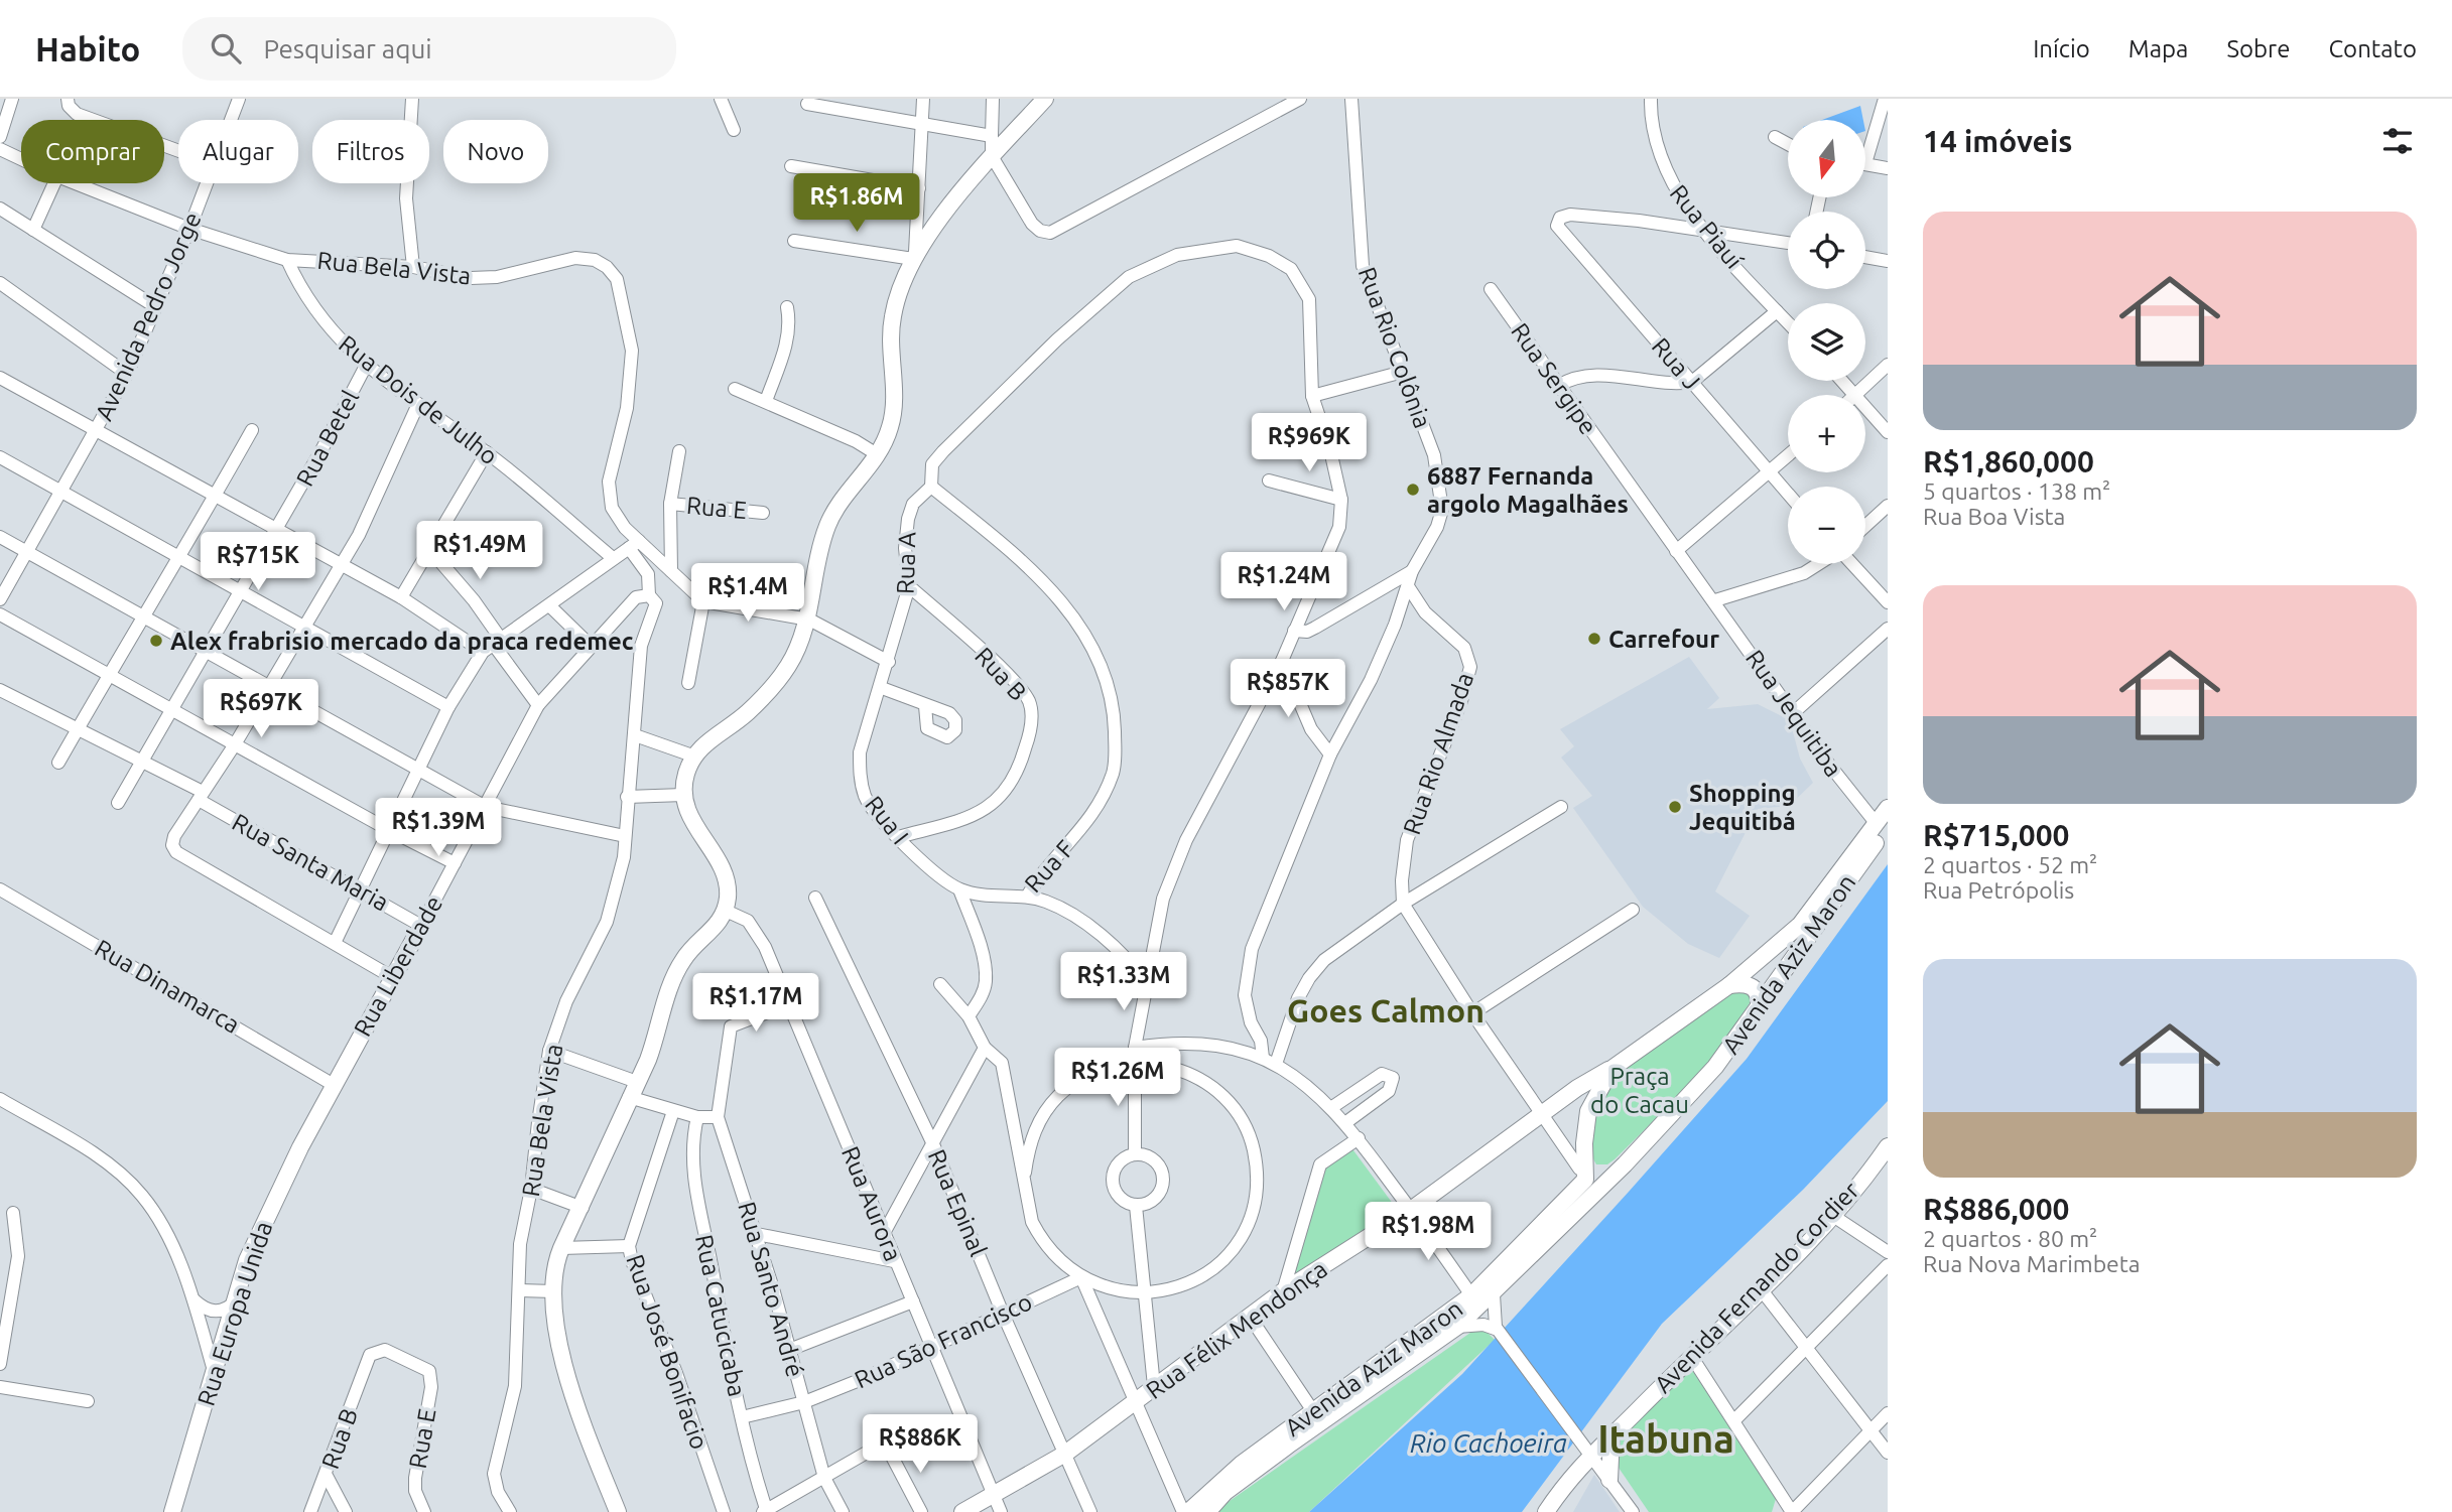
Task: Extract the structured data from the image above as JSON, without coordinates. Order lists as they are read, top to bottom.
{
  "streets": {
    "main road": [
      "Avenida Aziz Maron",
      "Rua Liberdade",
      "Avenida Fernando Cordier",
      "Rua Europa Unida",
      "Rua Félix Mendonça"
    ],
    "street": [
      "Rua Piauí",
      "Rua Bela Vista",
      "Avenida Pedro Jorge",
      "Rua Rio Colônia",
      "Rua J",
      "Rua Sergipe",
      "Rua Dois de Julho",
      "Rua Betel",
      "Rua E",
      "Rua A",
      "Rua B",
      "Rua Jequitiba",
      "Rua Rio Almada",
      "Rua I",
      "Rua Santa Maria",
      "Rua F",
      "Rua Dinamarca",
      "Rua Epinal",
      "Rua Aurora",
      "Rua Santo André",
      "Rua Catucicaba",
      "Rua São Francisco",
      "Rua José Bonifacio"
    ]
  },
  "crossings": [
    ["Rua Piauí", "Rua J"],
    ["Rua Bela Vista", "Rua Dois de Julho"],
    ["Rua Bela Vista", "Rua Liberdade"],
    ["Rua Rio Colônia", "Rua Rio Almada"],
    ["Rua Sergipe", "Rua Jequitiba"],
    ["Rua Dois de Julho", "Rua Betel"],
    ["Rua Betel", "Rua Santa Maria"],
    ["Rua E", "Rua B"],
    ["Rua A", "Rua B"],
    ["Rua A", "Rua I"],
    ["Rua A", "Rua F"],
    ["Rua B", "Rua I"],
    ["Rua Jequitiba", "Avenida Aziz Maron"],
    ["Rua I", "Rua F"],
    ["Rua Santa Maria", "Rua Liberdade"],
    ["Avenida Aziz Maron", "Rua Félix Mendonça"],
    ["Rua Liberdade", "Rua Dinamarca"],
    ["Rua Liberdade", "Rua Europa Unida"],
    ["Rua Dinamarca", "Rua Europa Unida"],
    ["Rua Epinal", "Rua Félix Mendonça"],
    ["Rua Epinal", "Rua São Francisco"],
    ["Rua Aurora", "Rua Santo André"],
    ["Rua Aurora", "Rua Félix Mendonça"],
    ["Rua Aurora", "Rua São Francisco"],
    ["Rua Santo André", "Rua São Francisco"],
    ["Rua Catucicaba", "Rua São Francisco"]
  ],
  "districts": ["Goes Calmon", "Itabuna"],
  "water": ["Rio Cachoeira"],
  "parks": ["Praça do Cacau"],
  "places": [
    "6887 Fernanda argolo Magalhães",
    "Carrefour",
    "Alex frabrisio mercado da praca redemec",
    "Shopping Jequitibá"
  ],
  "north": "bottom",
  "page": {
    "header": "Habito",
    "search": "Pesquisar aqui",
    "nav": [
      "Início",
      "Mapa",
      "Sobre",
      "Contato"
    ],
    "heading": "14 imóveis",
    "map_buttons": ["+", "−"],
    "chip": [
      "Comprar",
      "Alugar",
      "Filtros",
      "Novo"
    ],
    "price": [
      "R$1.86M",
      "R$969K",
      "R$1.49M",
      "R$715K",
      "R$1.24M",
      "R$1.4M",
      "R$857K",
      "R$697K",
      "R$1.39M",
      "R$1.33M",
      "R$1.17M",
      "R$1.26M",
      "R$1.98M",
      "R$886K"
    ],
    "list": [
      {
        "name": "R$1,860,000",
        "note": "5 quartos · 138 m² · Rua Boa Vista"
      },
      {
        "name": "R$715,000",
        "note": "2 quartos · 52 m² · Rua Petrópolis"
      },
      {
        "name": "R$886,000",
        "note": "2 quartos · 80 m² · Rua Nova Marimbeta"
      }
    ]
  }
}
